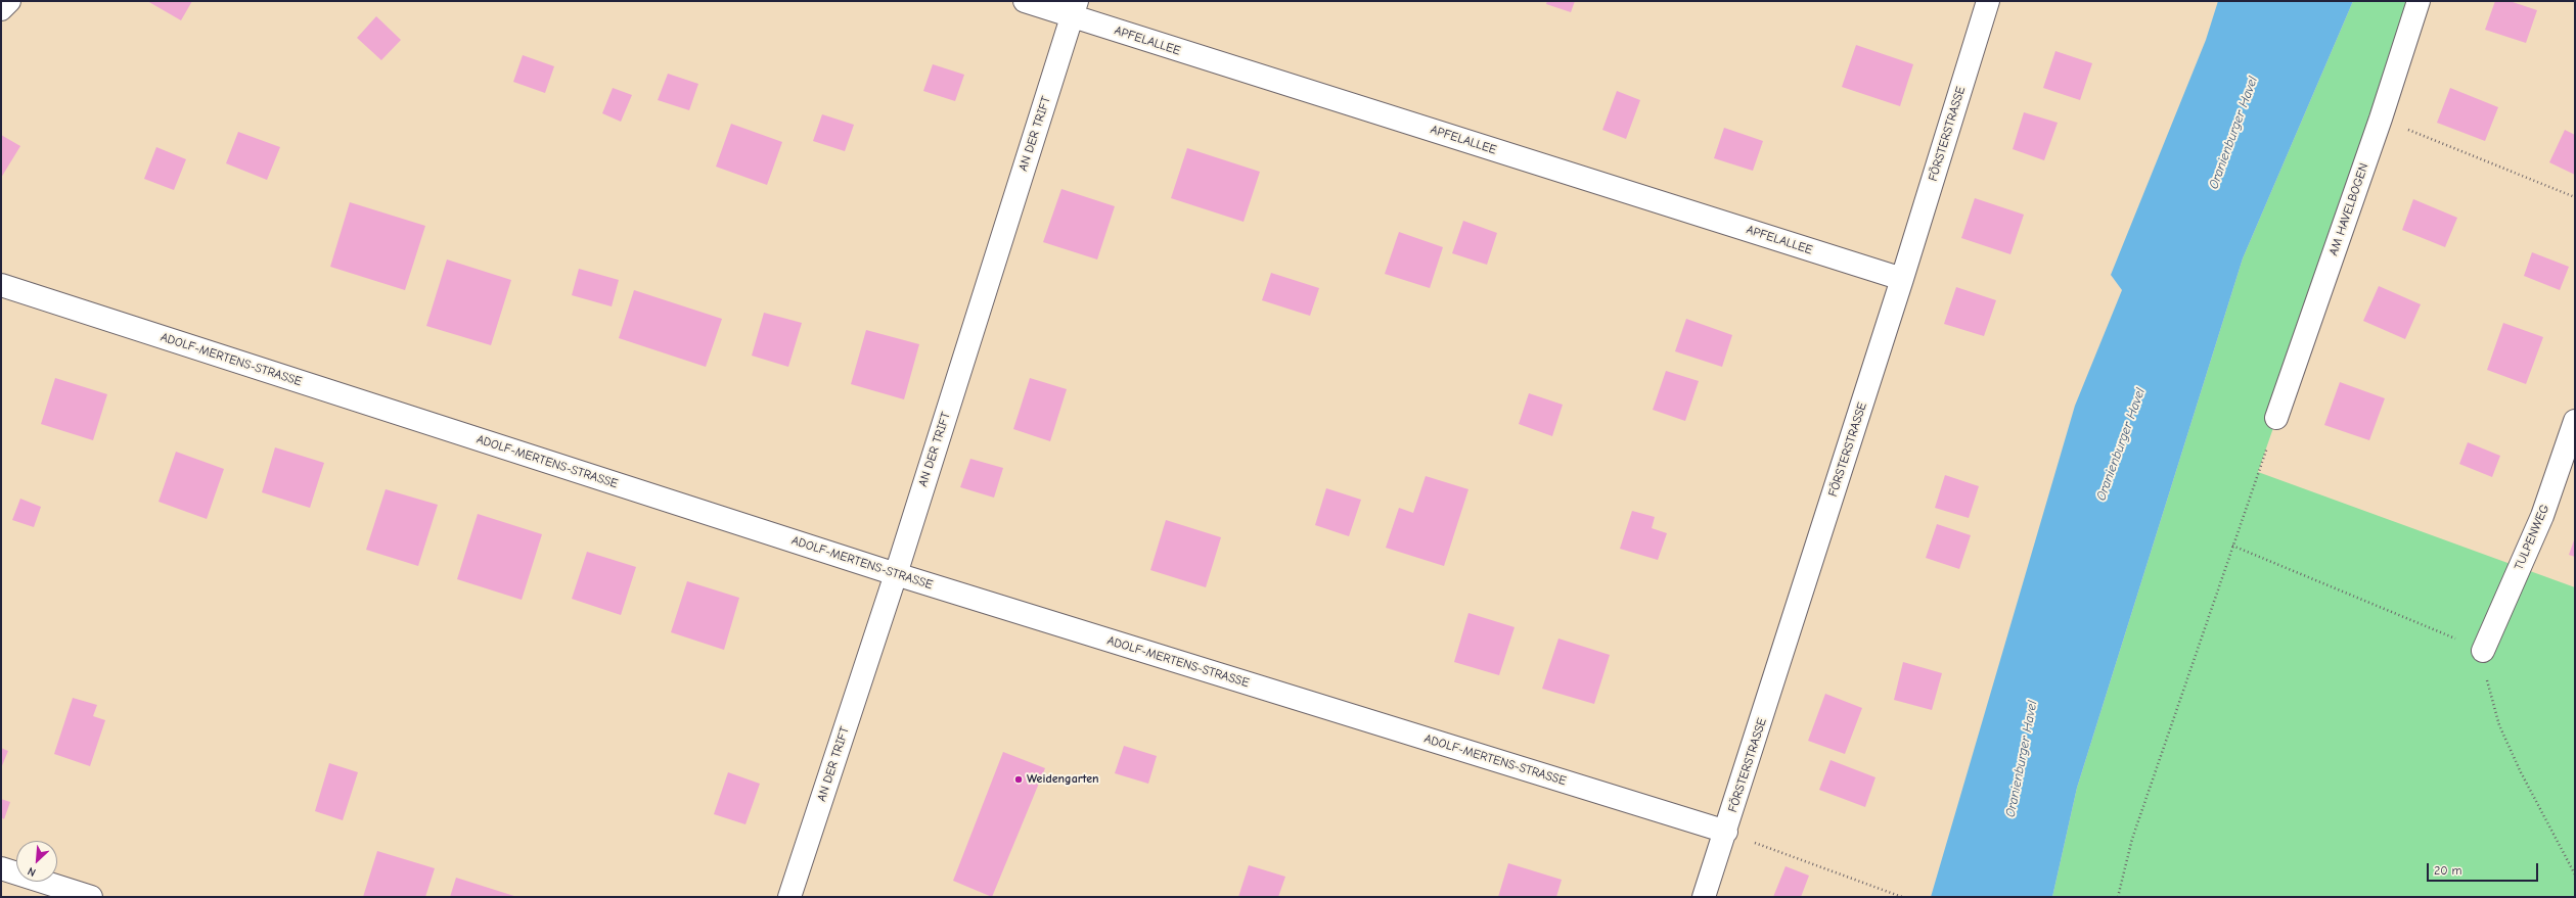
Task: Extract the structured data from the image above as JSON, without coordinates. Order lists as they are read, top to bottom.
{
  "streets": {
    "street": [
      "APFELALLEE",
      "AN DER TRIFT",
      "FÖRSTERSTRASSE",
      "AM HAVELBOGEN",
      "ADOLF-MERTENS-STRASSE",
      "TULPENWEG"
    ]
  },
  "crossings": [
    ["APFELALLEE", "AN DER TRIFT"],
    ["APFELALLEE", "FÖRSTERSTRASSE"],
    ["AN DER TRIFT", "ADOLF-MERTENS-STRASSE"],
    ["FÖRSTERSTRASSE", "ADOLF-MERTENS-STRASSE"]
  ],
  "water": ["Oranienburger Havel"],
  "places": ["Weidengarten"],
  "scale_bar": "20 m",
  "north": "bottom left"
}
